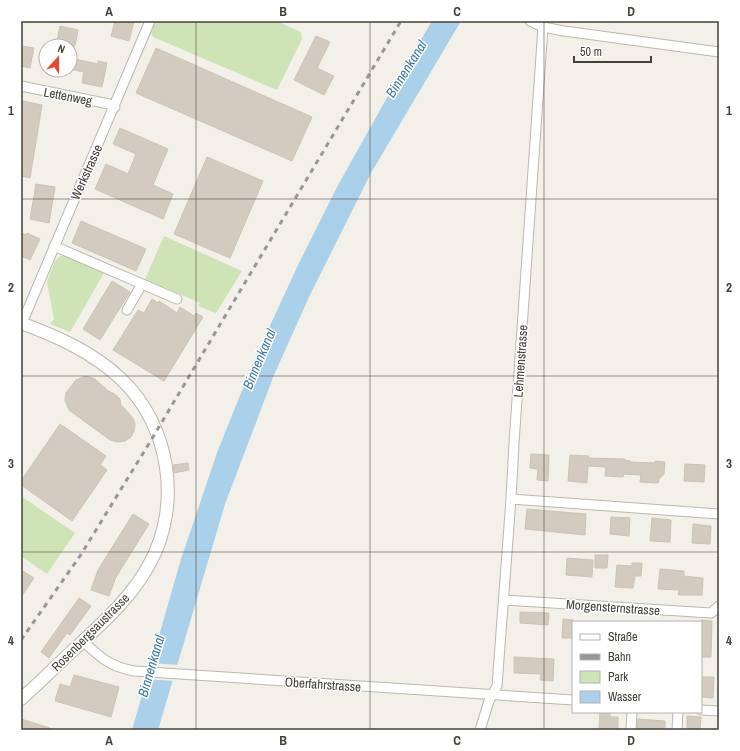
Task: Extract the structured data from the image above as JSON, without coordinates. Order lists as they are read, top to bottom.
{
  "streets": {
    "street": [
      "Lettenweg",
      "Werkstrasse",
      "Lehmenstrasse",
      "Morgensternstrasse",
      "Rosenbergsaustrasse",
      "Oberfahrstrasse"
    ]
  },
  "crossings": [
    ["Lettenweg", "Werkstrasse"],
    ["Werkstrasse", "Rosenbergsaustrasse"],
    ["Lehmenstrasse", "Morgensternstrasse"],
    ["Lehmenstrasse", "Oberfahrstrasse"],
    ["Rosenbergsaustrasse", "Oberfahrstrasse"]
  ],
  "water": ["Binnenkanal"],
  "legend": [
    "Straße",
    "Bahn",
    "Park",
    "Wasser"
  ],
  "scale_bar": "50 m",
  "north": "top",
  "grid": {
    "columns": [
      "A",
      "B",
      "C",
      "D"
    ],
    "rows": [
      "1",
      "2",
      "3",
      "4"
    ]
  }
}
